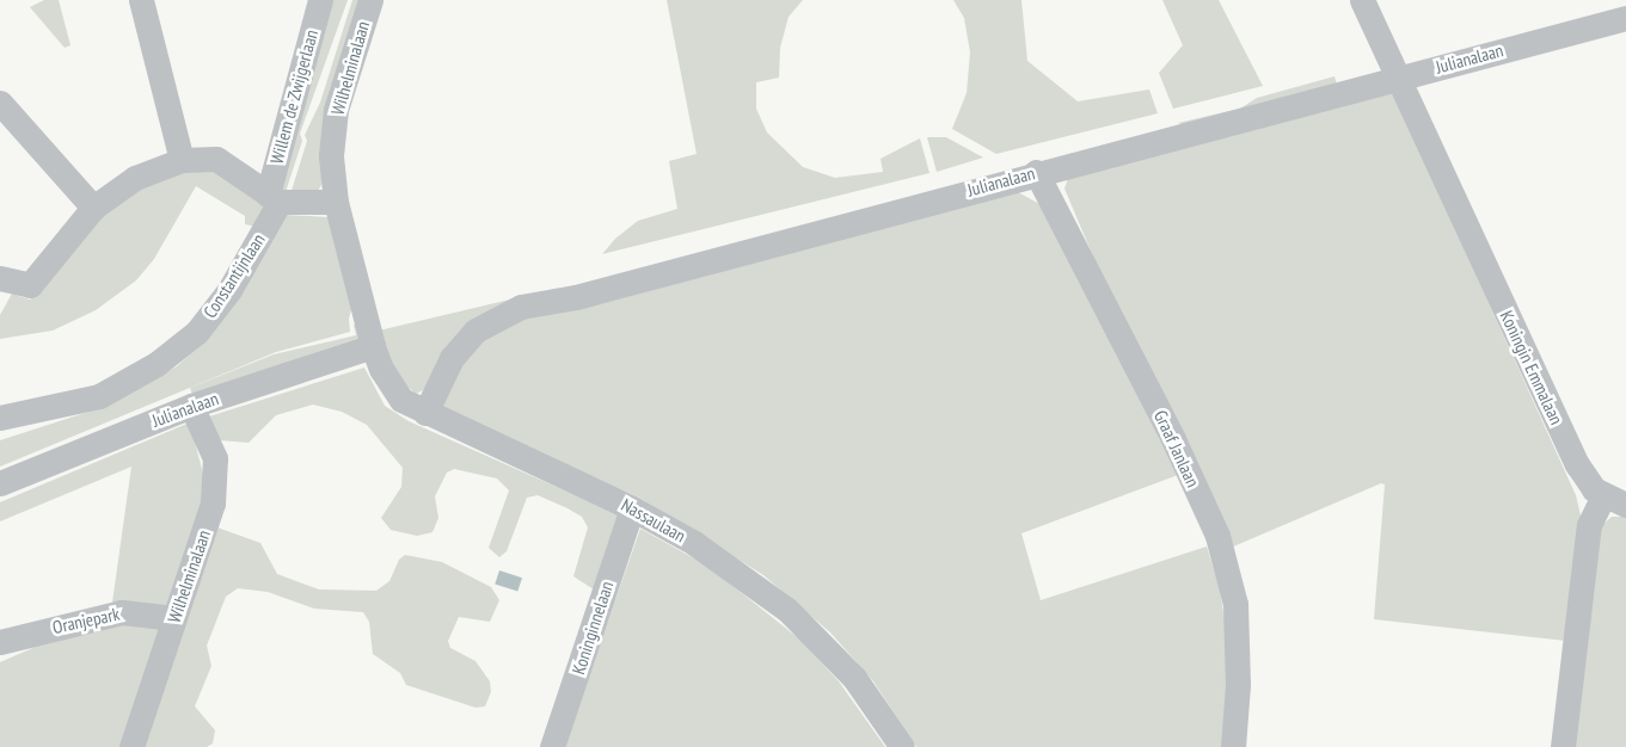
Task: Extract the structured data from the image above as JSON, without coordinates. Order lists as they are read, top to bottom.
{
  "streets": {
    "street": [
      "Julianalaan",
      "Wilhelminalaan",
      "Willem de Zwijgerlaan",
      "Constantijnlaan",
      "Koningin Emmalaan",
      "Graaf Janlaan",
      "Nassaulaan",
      "Oranjepark",
      "Koninginnelaan"
    ]
  },
  "crossings": [
    ["Julianalaan", "Wilhelminalaan"],
    ["Julianalaan", "Koningin Emmalaan"],
    ["Julianalaan", "Graaf Janlaan"],
    ["Julianalaan", "Nassaulaan"],
    ["Wilhelminalaan", "Nassaulaan"],
    ["Wilhelminalaan", "Oranjepark"],
    ["Willem de Zwijgerlaan", "Constantijnlaan"],
    ["Nassaulaan", "Koninginnelaan"]
  ]
}
